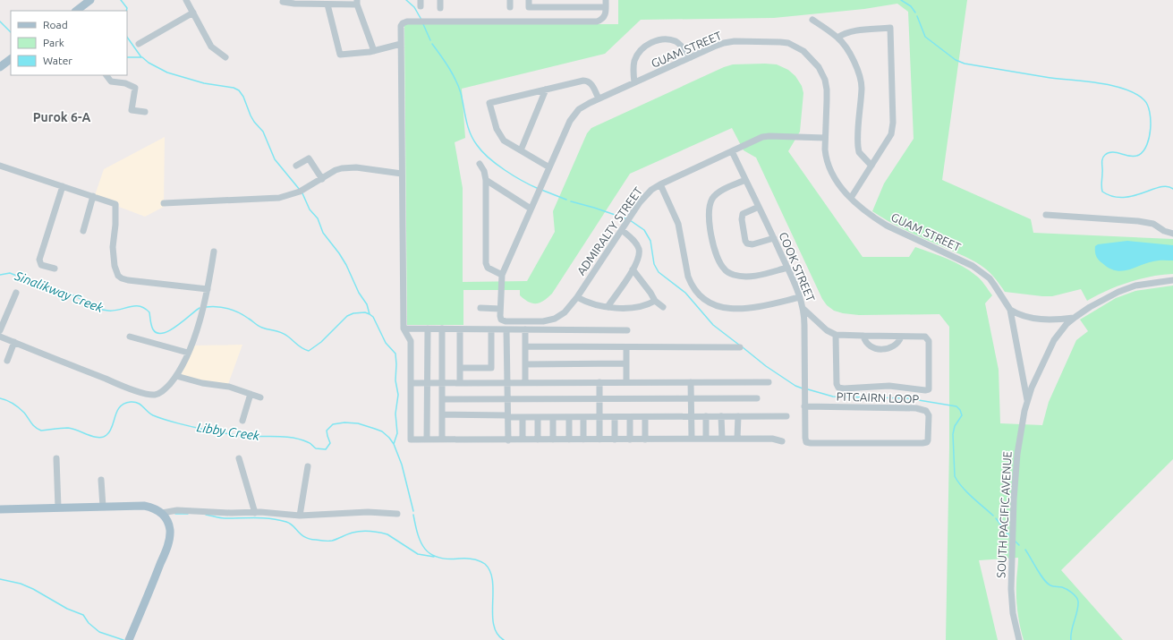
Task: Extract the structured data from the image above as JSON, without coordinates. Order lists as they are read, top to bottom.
{
  "streets": {
    "street": [
      "GUAM STREET",
      "ADMIRALTY STREET",
      "COOK STREET",
      "PITCAIRN LOOP",
      "SOUTH PACIFIC AVENUE"
    ]
  },
  "crossings": [
    ["GUAM STREET", "ADMIRALTY STREET"],
    ["GUAM STREET", "SOUTH PACIFIC AVENUE"],
    ["ADMIRALTY STREET", "COOK STREET"],
    ["COOK STREET", "PITCAIRN LOOP"]
  ],
  "districts": ["Purok 6-A"],
  "water": ["Sinalikway Creek", "Libby Creek"],
  "legend": ["Road", "Park", "Water"]
}
